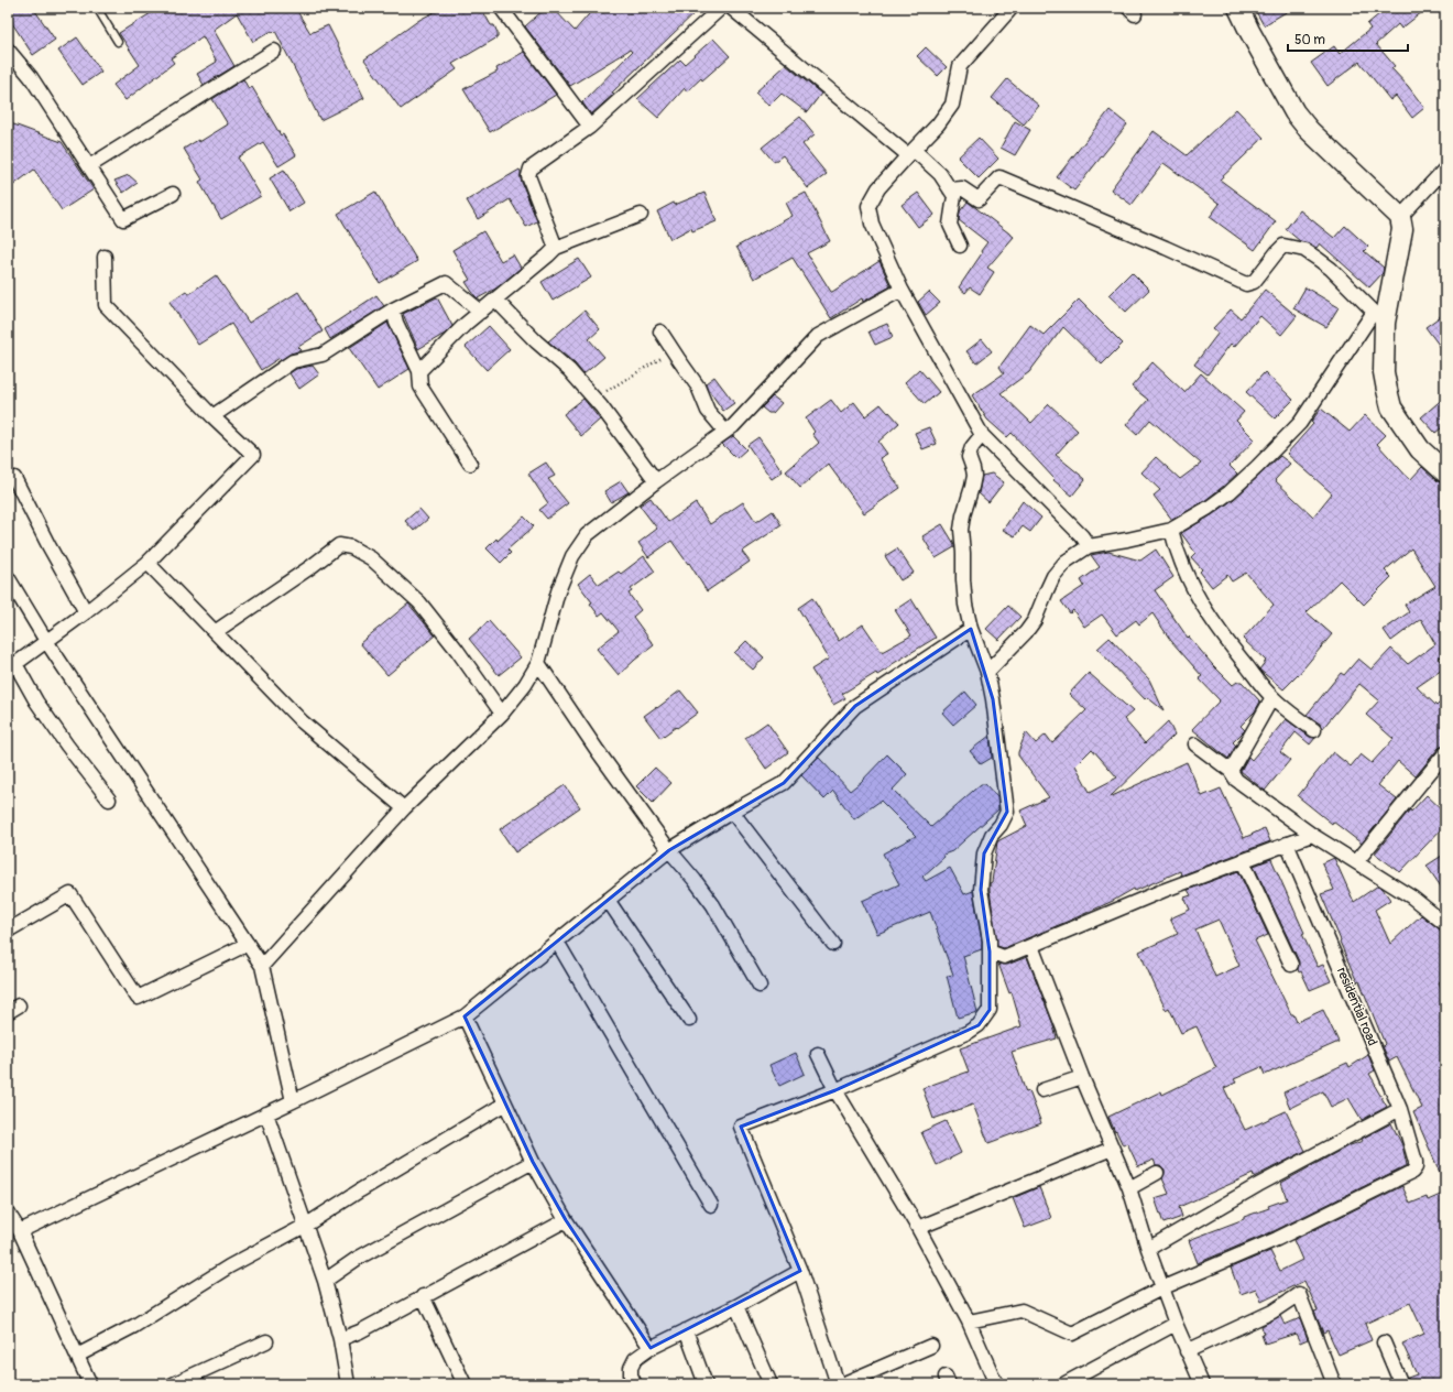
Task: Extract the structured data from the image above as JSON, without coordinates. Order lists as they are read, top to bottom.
{
  "streets": {
    "street": ["residential road"]
  },
  "scale_bar": "50 m"
}
